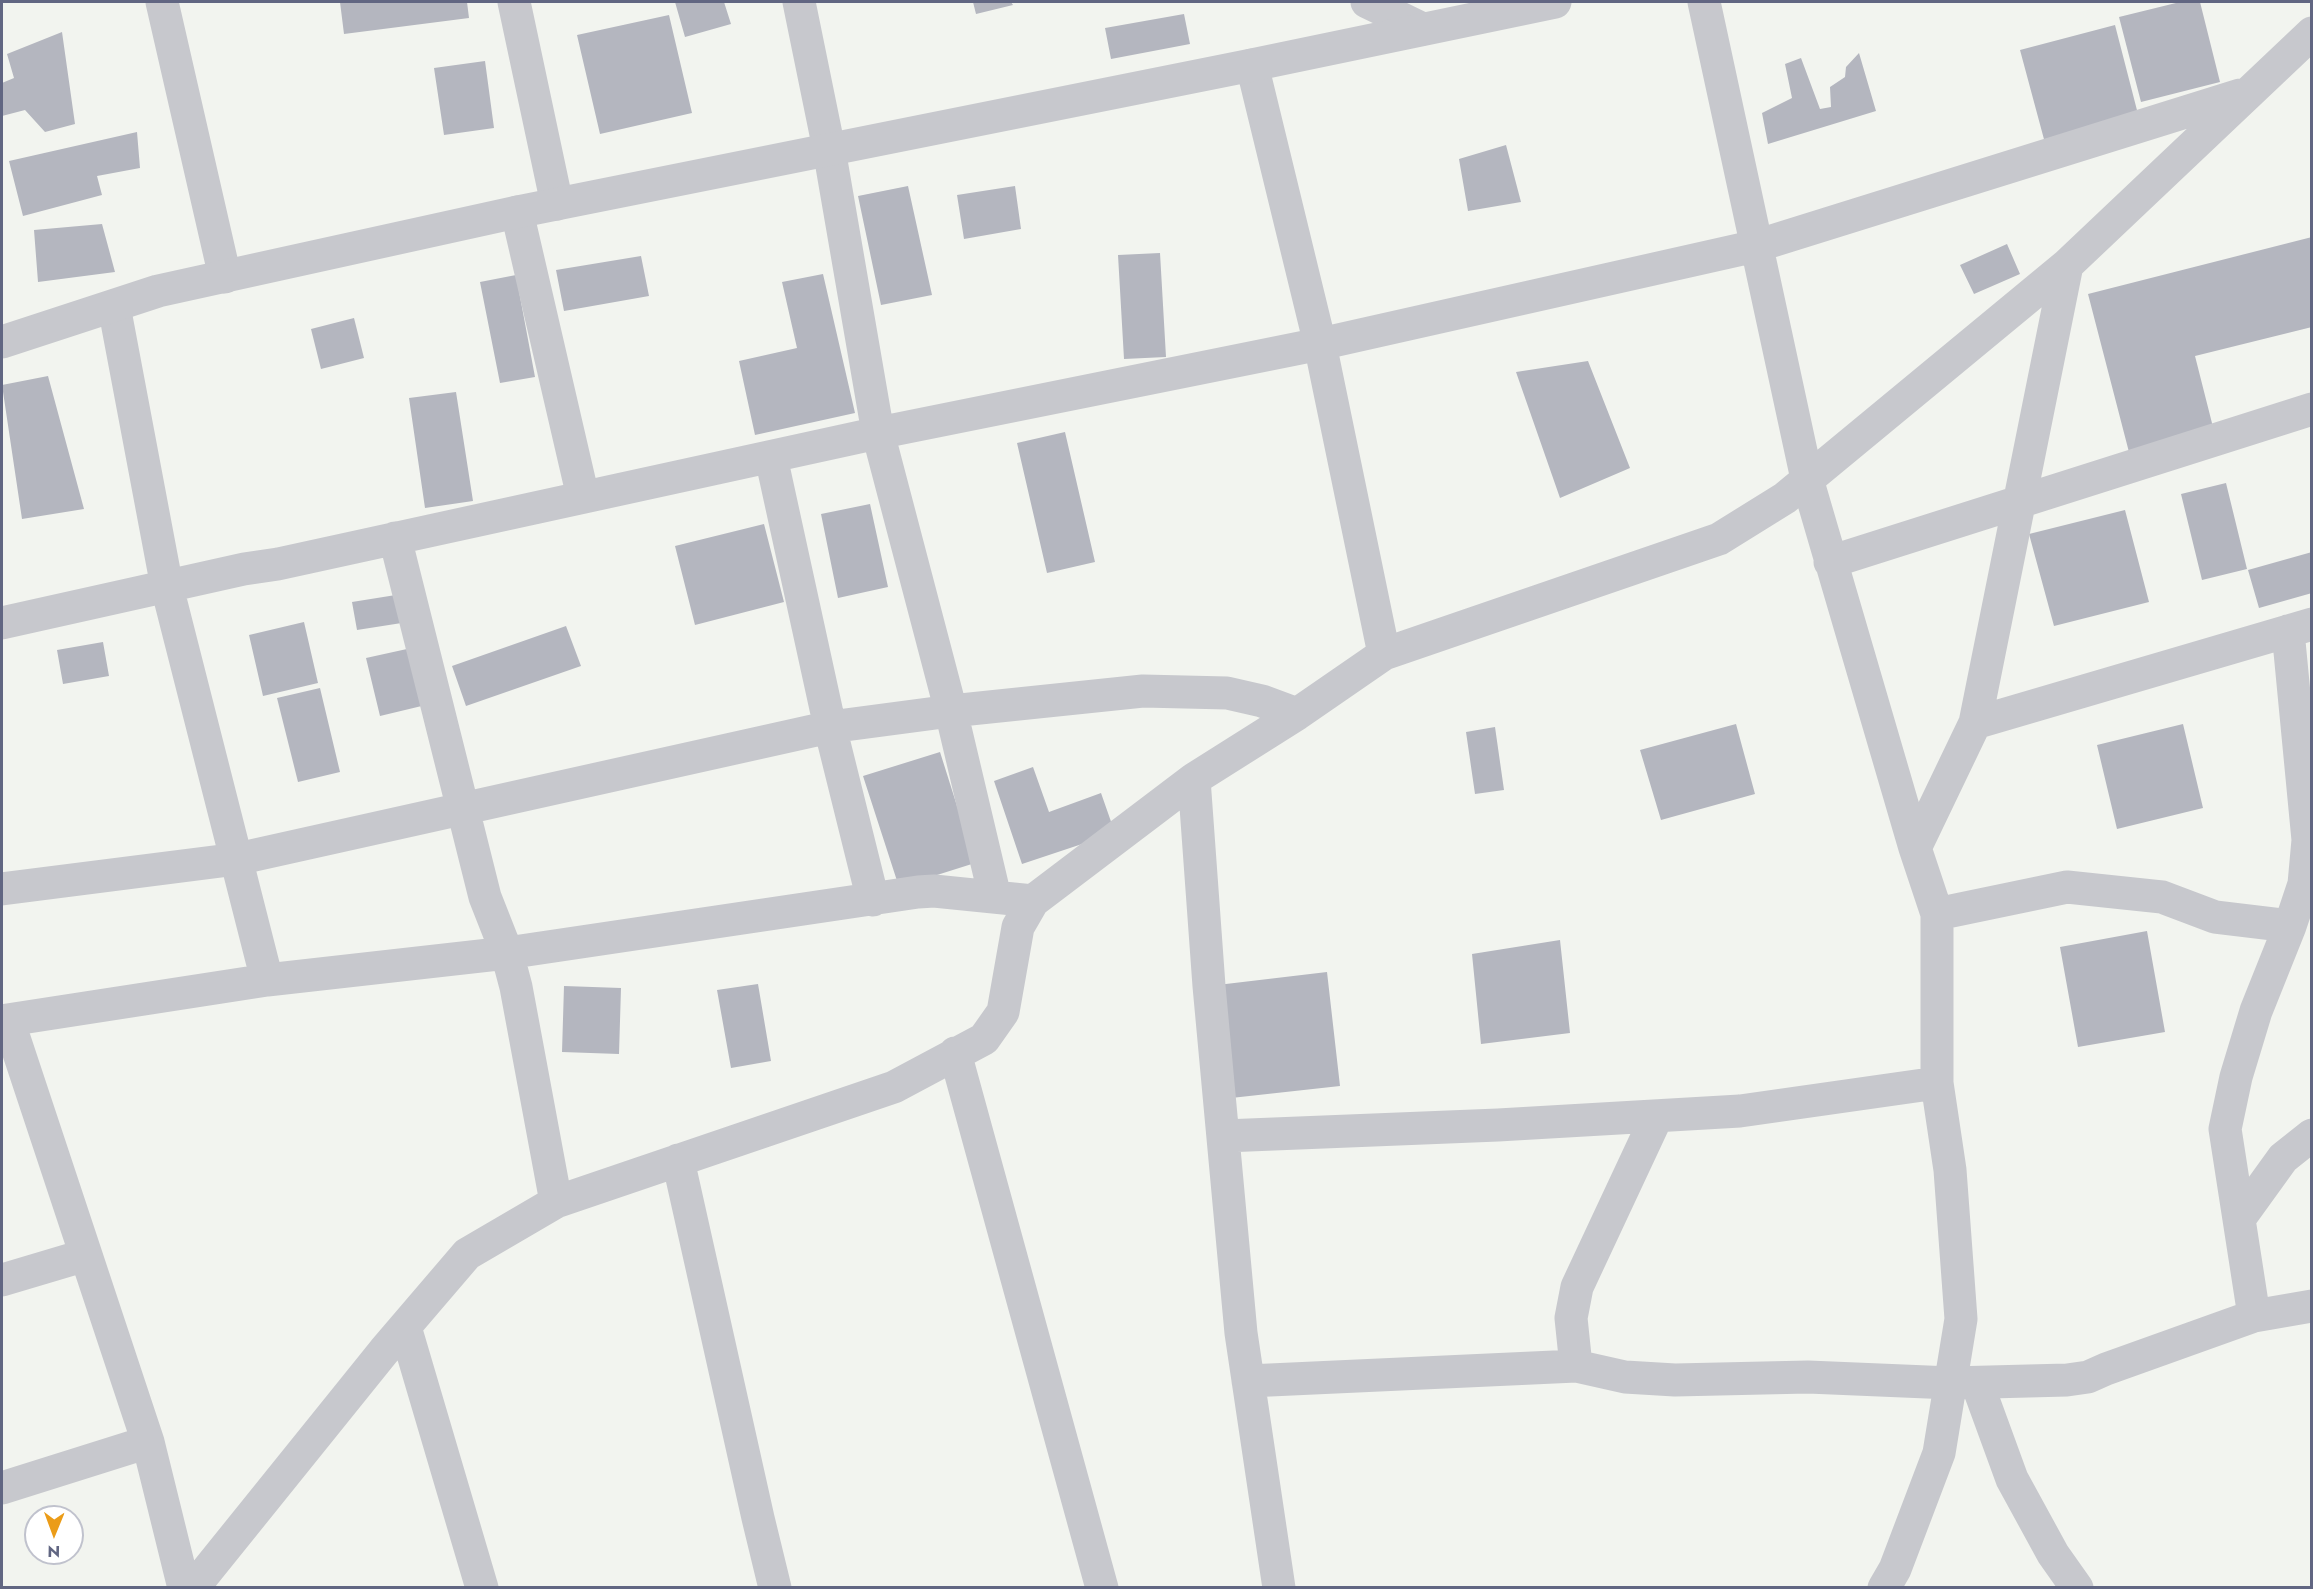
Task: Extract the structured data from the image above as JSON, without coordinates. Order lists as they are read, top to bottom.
{
  "north": "bottom"
}
